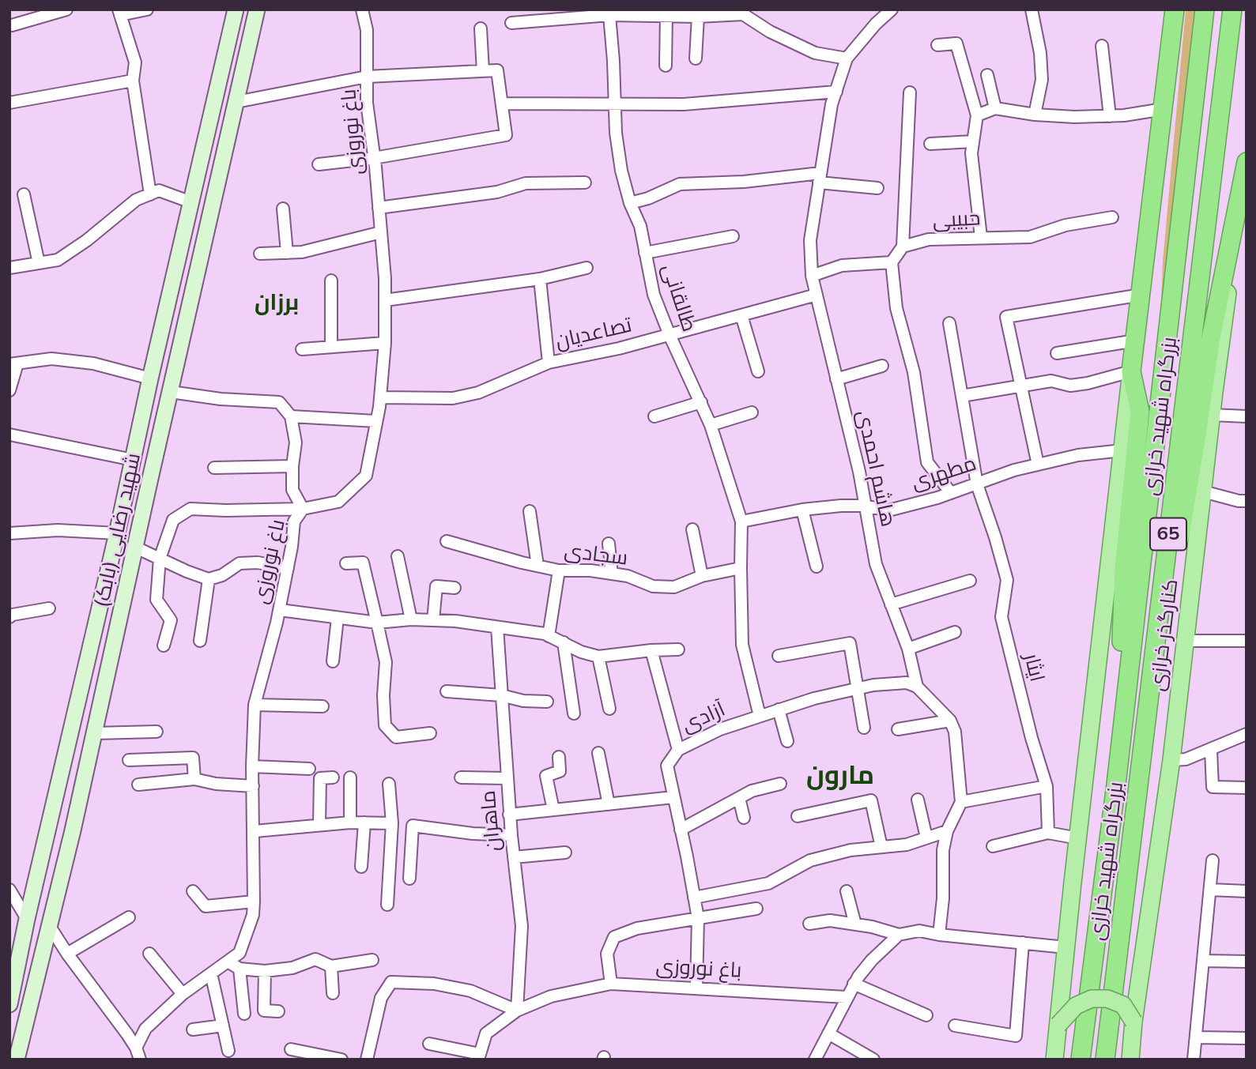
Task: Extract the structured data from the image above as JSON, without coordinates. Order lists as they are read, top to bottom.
{
  "streets": {
    "highway": ["بزرگراه شهید خرازی", "65"],
    "main road": ["شهید رضایی (بابک)", "کنارگذر خرازی"],
    "street": [
      "باغ نوروزی",
      "حبیبی",
      "طالقانی",
      "تصاعدیان",
      "هاشم احمدی",
      "مطهری",
      "سجادی",
      "ایثار",
      "آزادی",
      "ماهران"
    ]
  },
  "crossings": [
    ["باغ نوروزی", "تصاعدیان"],
    ["باغ نوروزی", "آزادی"],
    ["باغ نوروزی", "ماهران"],
    ["طالقانی", "تصاعدیان"],
    ["طالقانی", "مطهری"],
    ["طالقانی", "سجادی"],
    ["طالقانی", "آزادی"],
    ["تصاعدیان", "هاشم احمدی"],
    ["بزرگراه شهید خرازی", "65"],
    ["هاشم احمدی", "مطهری"],
    ["هاشم احمدی", "آزادی"],
    ["مطهری", "ایثار"]
  ],
  "districts": ["برزان", "مارون"]
}
